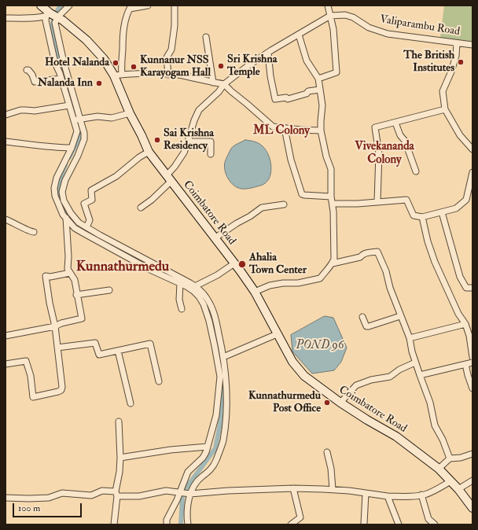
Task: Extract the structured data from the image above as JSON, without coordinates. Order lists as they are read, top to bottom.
{
  "streets": {
    "main road": ["Coimbatore Road"],
    "street": ["Valiparambu Road"]
  },
  "districts": ["ML Colony", "Vivekananda Colony", "Kunnathurmedu"],
  "water": ["POND 96"],
  "places": [
    "The British Institutes",
    "Hotel Nalanda",
    "Sri Krishna Temple",
    "Kunnanur NSS Karayogam Hall",
    "Nalanda Inn",
    "Sai Krishna Residency",
    "Ahalia Town Center",
    "Kunnathurmedu Post Office"
  ],
  "scale_bar": "100 m"
}
